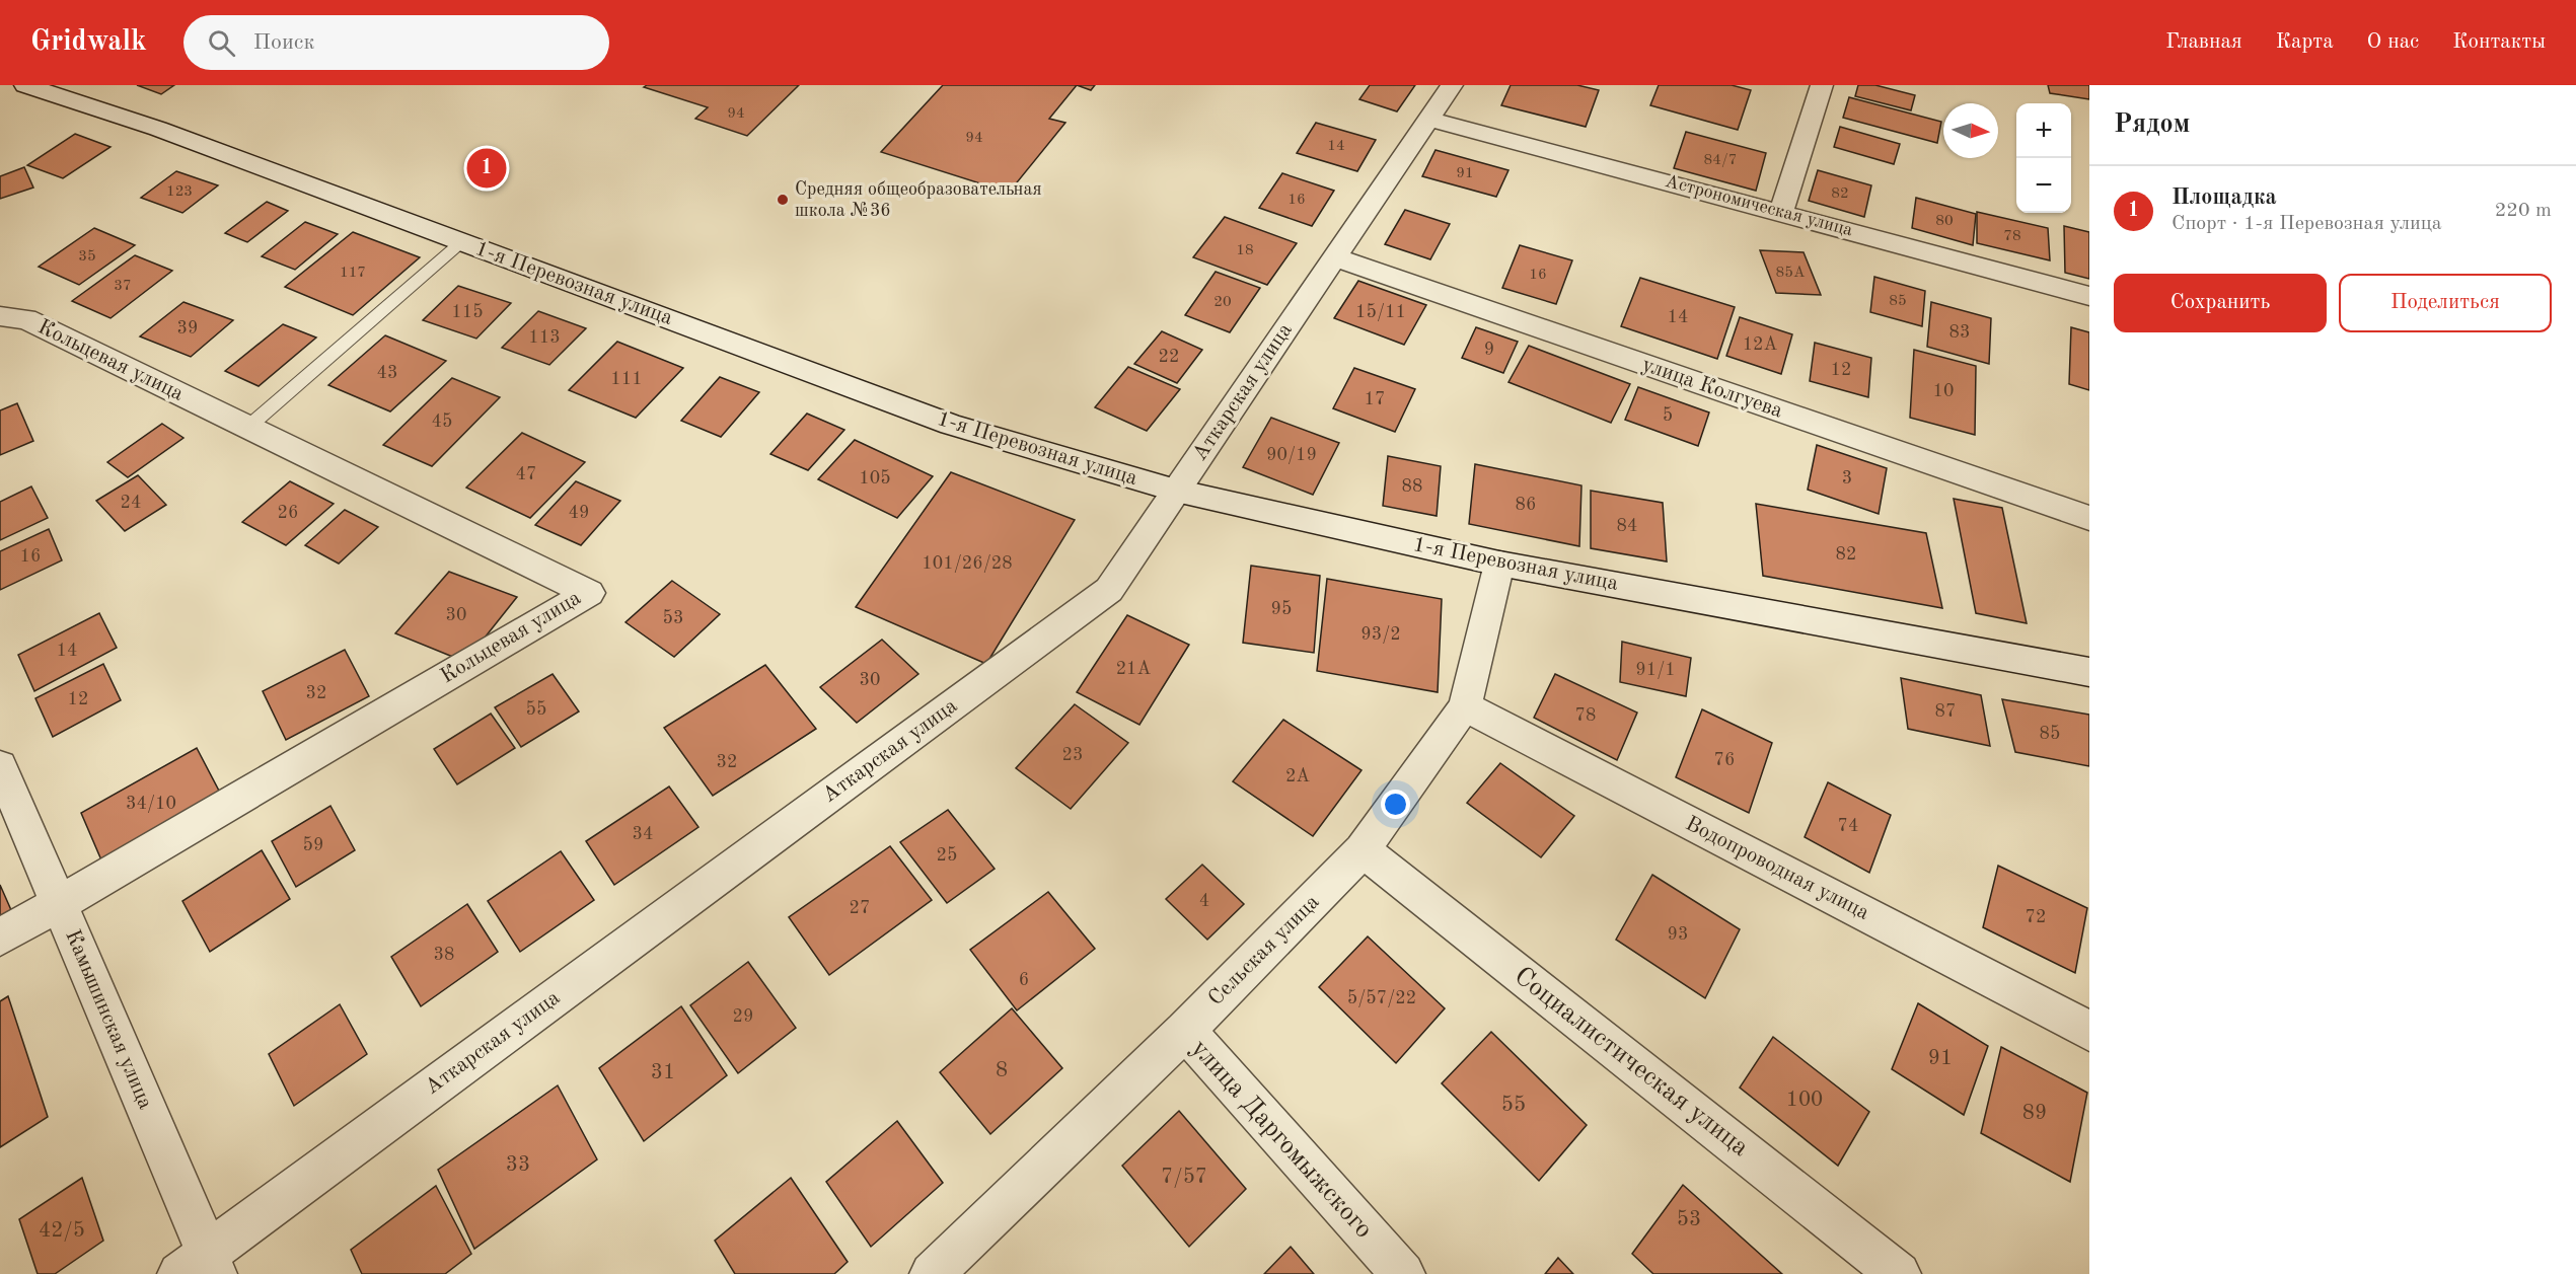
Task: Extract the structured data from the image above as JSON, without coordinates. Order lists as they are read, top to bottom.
{
  "streets": {
    "street": [
      "Астрономическая улица",
      "1-я Перевозная улица",
      "Кольцевая улица",
      "улица Колгуева",
      "Аткарская улица",
      "Водопроводная улица",
      "Сельская улица",
      "Камышинская улица",
      "Социалистическая улица",
      "улица Даргомыжского"
    ]
  },
  "crossings": [
    ["Астрономическая улица", "Аткарская улица"],
    ["1-я Перевозная улица", "Аткарская улица"],
    ["1-я Перевозная улица", "Сельская улица"],
    ["Кольцевая улица", "Камышинская улица"],
    ["улица Колгуева", "Аткарская улица"],
    ["Аткарская улица", "Камышинская улица"],
    ["Водопроводная улица", "Сельская улица"],
    ["Сельская улица", "Социалистическая улица"],
    ["Сельская улица", "улица Даргомыжского"]
  ],
  "places": ["Средняя общеобразовательная школа №36"],
  "house_numbers": [
    "94",
    "94",
    "14",
    "84/7",
    "91",
    "123",
    "82",
    "16",
    "80",
    "78",
    "18",
    "35",
    "117",
    "85А",
    "16",
    "37",
    "85",
    "20",
    "115",
    "15/11",
    "14",
    "39",
    "83",
    "113",
    "12А",
    "9",
    "22",
    "12",
    "43",
    "111",
    "10",
    "17",
    "5",
    "45",
    "90/19",
    "47",
    "105",
    "3",
    "88",
    "24",
    "86",
    "26",
    "49",
    "84",
    "82",
    "16",
    "101/26/28",
    "95",
    "30",
    "53",
    "93/2",
    "14",
    "21А",
    "91/1",
    "30",
    "32",
    "12",
    "55",
    "87",
    "78",
    "85",
    "23",
    "76",
    "32",
    "2А",
    "34/10",
    "74",
    "34",
    "59",
    "25",
    "4",
    "27",
    "72",
    "93",
    "38",
    "6",
    "5/57/22",
    "29",
    "91",
    "8",
    "31",
    "100",
    "55",
    "89",
    "33",
    "7/57",
    "53",
    "42/5"
  ],
  "north": "right",
  "page": {
    "header": "Gridwalk",
    "search": "Поиск",
    "nav": [
      "Главная",
      "Карта",
      "О нас",
      "Контакты"
    ],
    "heading": "Рядом",
    "map_buttons": ["+", "−"],
    "pins": "1",
    "list": [
      {
        "mark": "1",
        "name": "Площадка",
        "note": "Спорт · 1-я Перевозная улица",
        "value": "220 m"
      }
    ],
    "buttons": ["Сохранить", "Поделиться"]
  }
}
